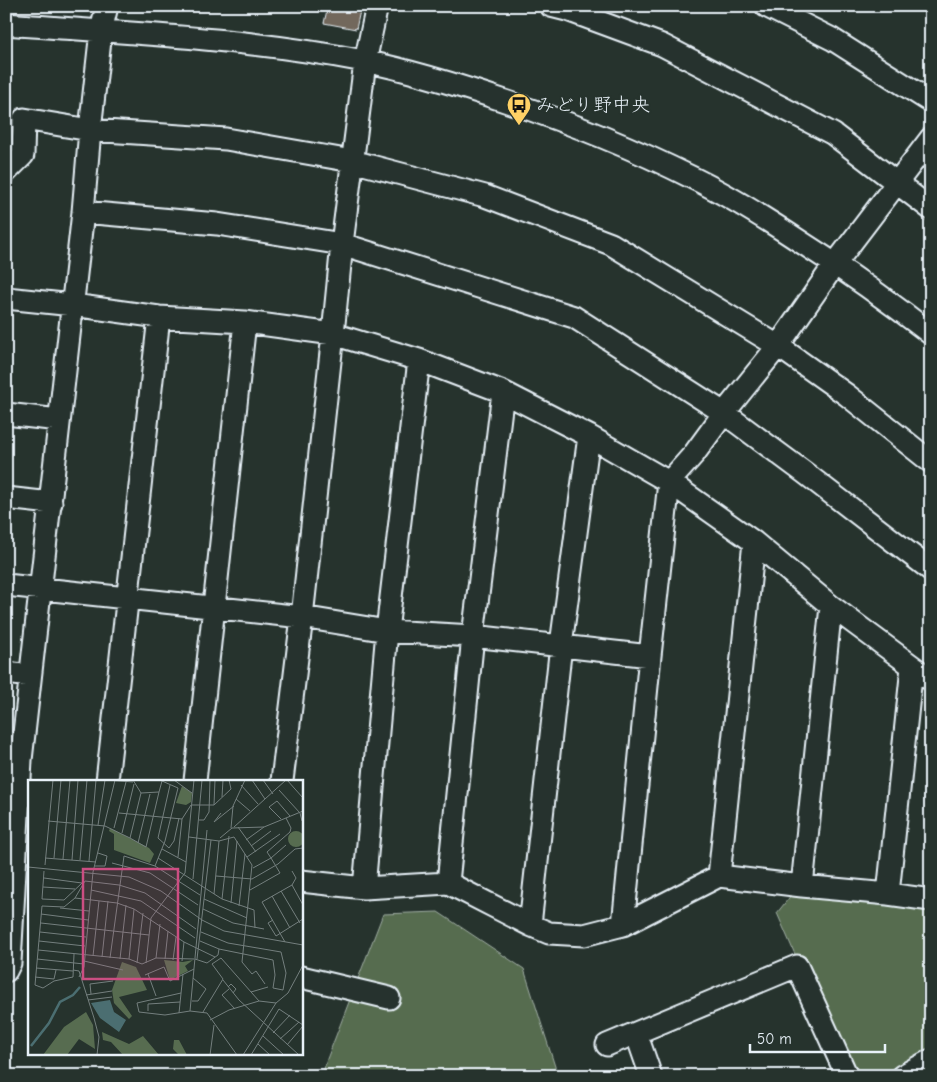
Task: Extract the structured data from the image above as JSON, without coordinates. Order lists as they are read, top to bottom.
{
  "places": {
    "bus stop": ["みどり野中央"]
  },
  "scale_bar": "50 m"
}
